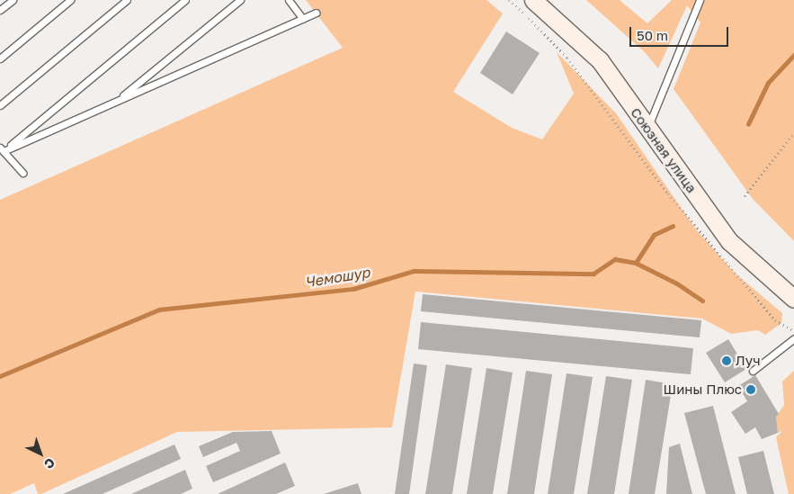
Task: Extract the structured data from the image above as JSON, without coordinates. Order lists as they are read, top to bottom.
{
  "streets": {
    "main road": ["Союзная улица"]
  },
  "water": ["Чемошур"],
  "places": ["Луч", "Шины Плюс"],
  "scale_bar": "50 m",
  "north": "bottom right"
}
